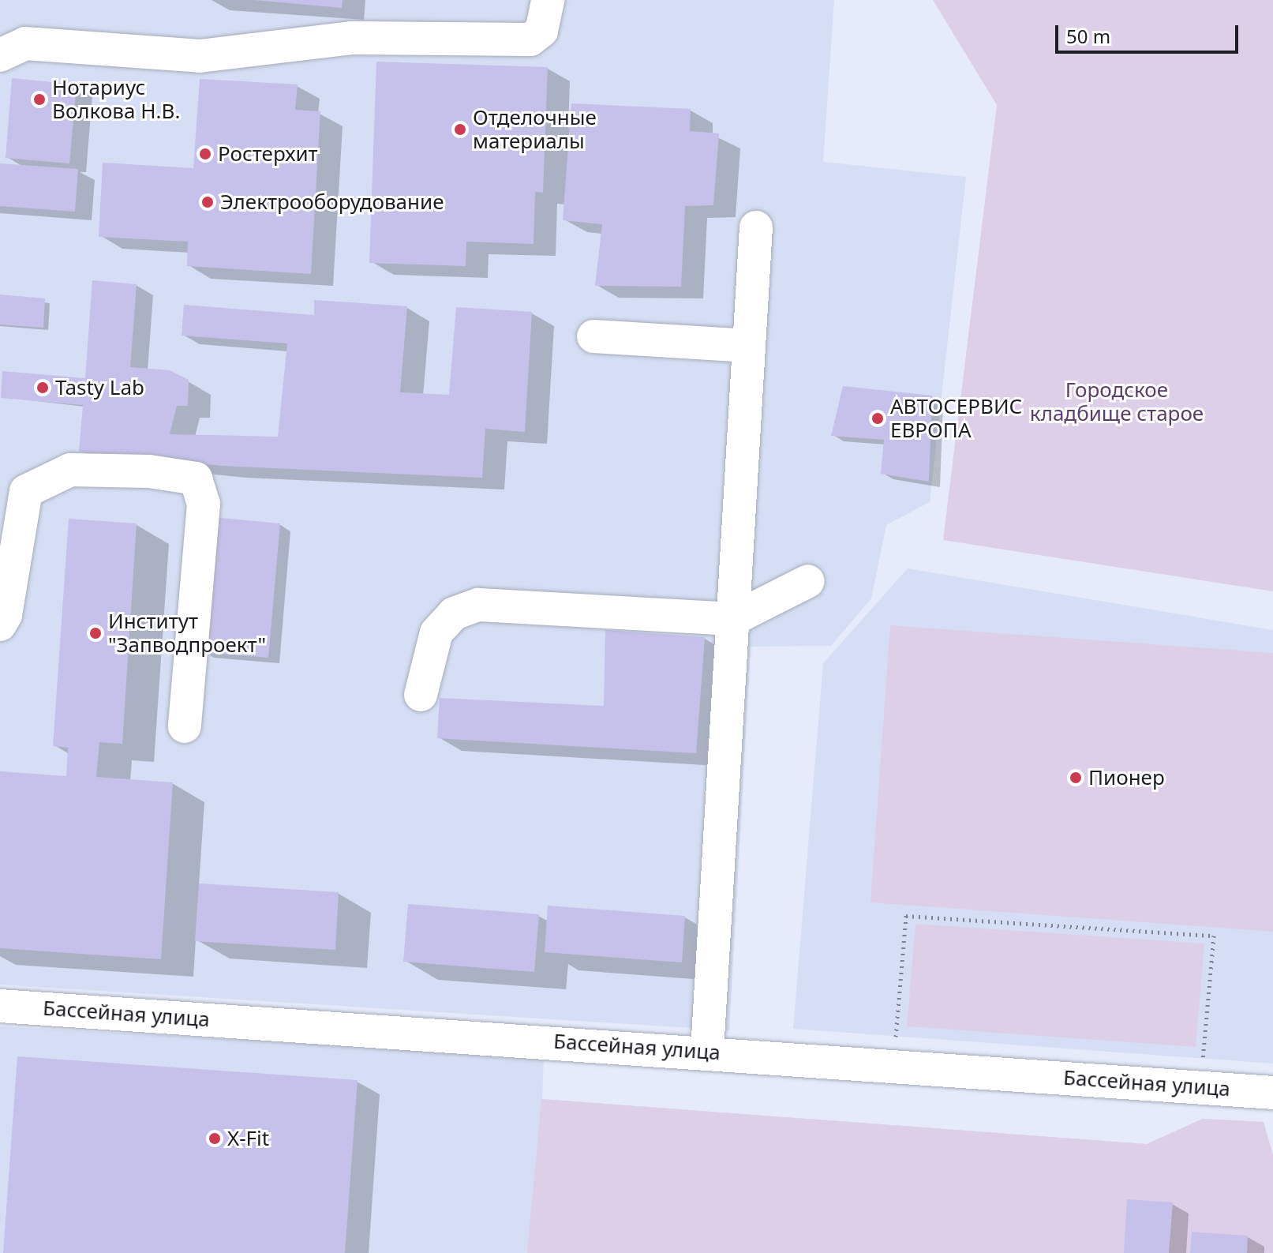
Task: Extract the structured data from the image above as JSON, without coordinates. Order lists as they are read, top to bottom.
{
  "streets": {
    "street": ["Бассейная улица"]
  },
  "parks": ["Городское кладбище старое"],
  "places": [
    "Нотариус Волкова Н.В.",
    "Отделочные материалы",
    "Ростерхит",
    "Электрооборудование",
    "Tasty Lab",
    "АВТОСЕРВИС ЕВРОПА",
    "Институт \"Запводпроект\"",
    "Пионер",
    "X-Fit"
  ],
  "scale_bar": "50 m"
}
